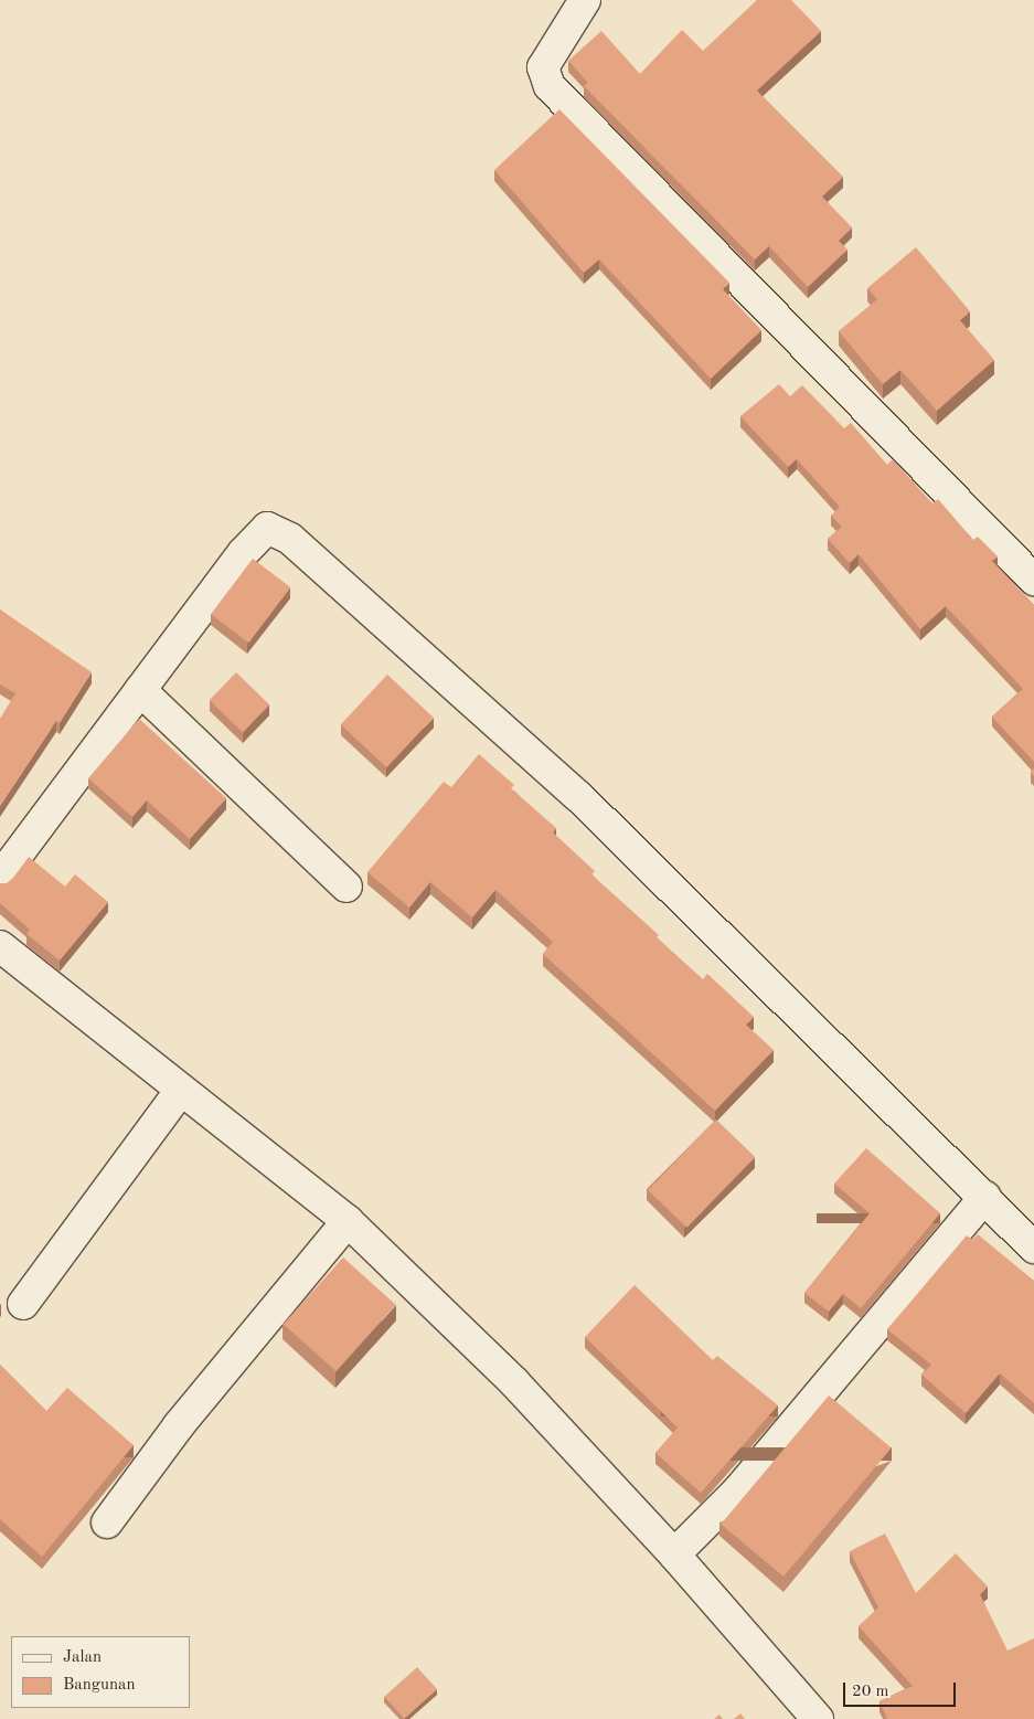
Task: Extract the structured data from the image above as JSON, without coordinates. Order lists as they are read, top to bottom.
{
  "legend": ["Jalan", "Bangunan"],
  "scale_bar": "20 m"
}
